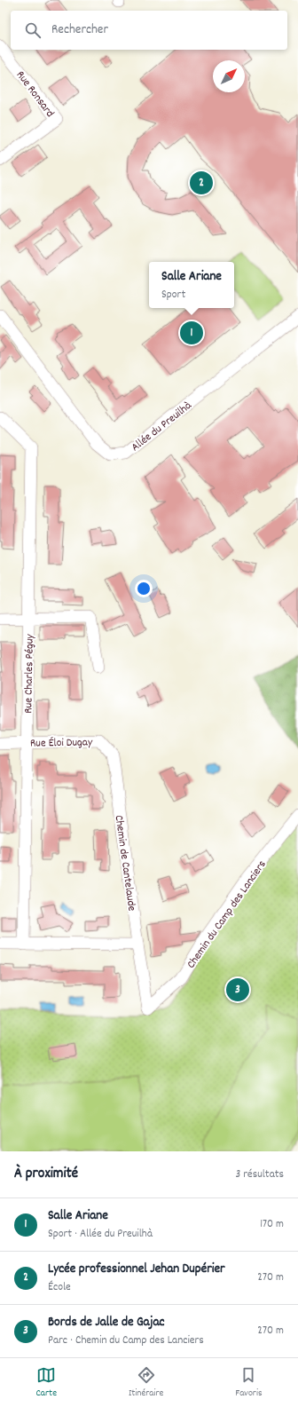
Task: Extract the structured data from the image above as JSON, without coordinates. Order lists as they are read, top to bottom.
{
  "streets": {
    "street": [
      "Rue Ronsard",
      "Allée du Preuilhà",
      "Rue Charles Péguy",
      "Rue Éloi Dugay",
      "Chemin de Cantelaude",
      "Chemin du Camp des Lanciers"
    ]
  },
  "crossings": [
    ["Rue Charles Péguy", "Rue Éloi Dugay"],
    ["Rue Éloi Dugay", "Chemin de Cantelaude"],
    ["Chemin de Cantelaude", "Chemin du Camp des Lanciers"]
  ],
  "north": "top right",
  "page": {
    "search": "Rechercher",
    "pins": ["2", "1", "3"],
    "popup": ["Salle Ariane", "Sport"],
    "heading": ["À proximité", "3 résultats"],
    "list": [
      {
        "mark": "1",
        "name": "Salle Ariane",
        "note": "Sport · Allée du Preuilhà",
        "value": "170 m"
      },
      {
        "mark": "2",
        "name": "Lycée professionnel Jehan Dupérier",
        "note": "École",
        "value": "270 m"
      },
      {
        "mark": "3",
        "name": "Bords de Jalle de Gajac",
        "note": "Parc · Chemin du Camp des Lanciers",
        "value": "270 m"
      }
    ],
    "nav": ["Carte", "Itinéraire", "Favoris"]
  }
}
